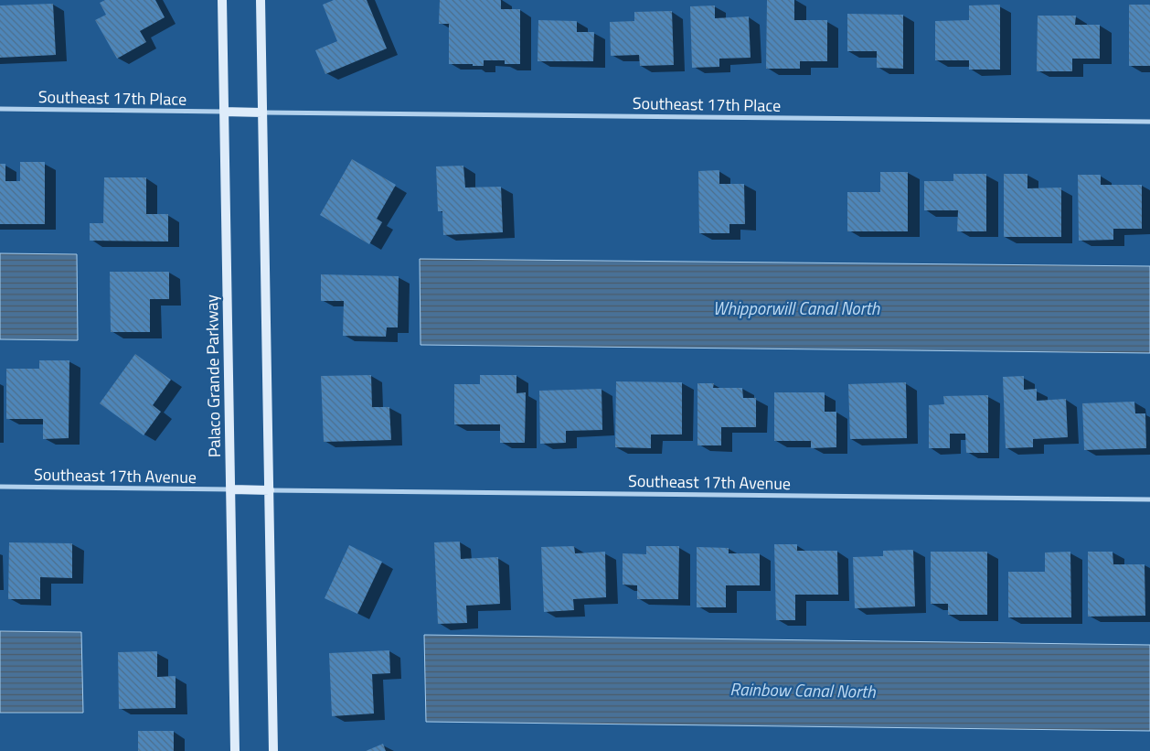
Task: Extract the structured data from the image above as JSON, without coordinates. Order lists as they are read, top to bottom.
{
  "streets": {
    "street": ["Southeast 17th Place", "Palaco Grande Parkway", "Southeast 17th Avenue"]
  },
  "crossings": [
    ["Southeast 17th Place", "Palaco Grande Parkway"],
    ["Palaco Grande Parkway", "Southeast 17th Avenue"]
  ],
  "water": ["Whipporwill Canal North", "Rainbow Canal North"]
}
